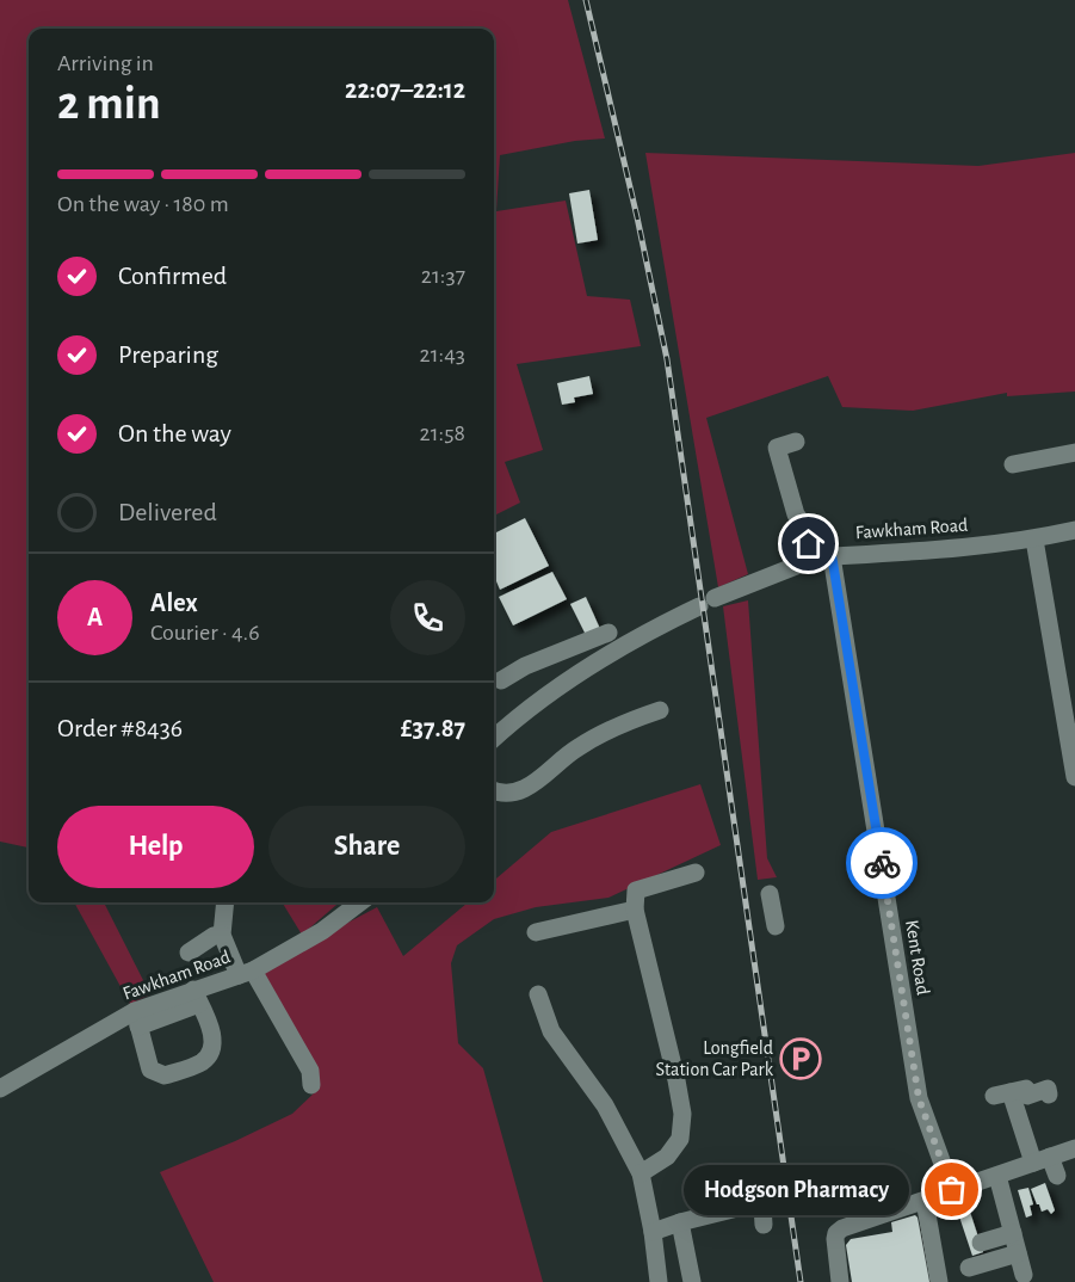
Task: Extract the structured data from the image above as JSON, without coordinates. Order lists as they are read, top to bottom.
{
  "streets": {
    "street": ["Fawkham Road", "Kent Road"]
  },
  "crossings": [
    ["Fawkham Road", "Kent Road"]
  ],
  "places": {
    "parking": ["Longfield Station Car Park"],
    "other": ["Hodgson Pharmacy"]
  },
  "page": {
    "heading": ["2 min", "Arriving in", "22:07–22:12"],
    "panel": [
      "Alex",
      "Courier · 4.6",
      "Order #8436",
      "£37.87"
    ],
    "bar": "On the way · 180 m",
    "list": [
      ["Confirmed", "21:37"],
      ["Preparing", "21:43"],
      ["On the way", "21:58"],
      "Delivered"
    ],
    "round": "A",
    "buttons": ["Help", "Share"],
    "bubble": "Hodgson Pharmacy"
  }
}
